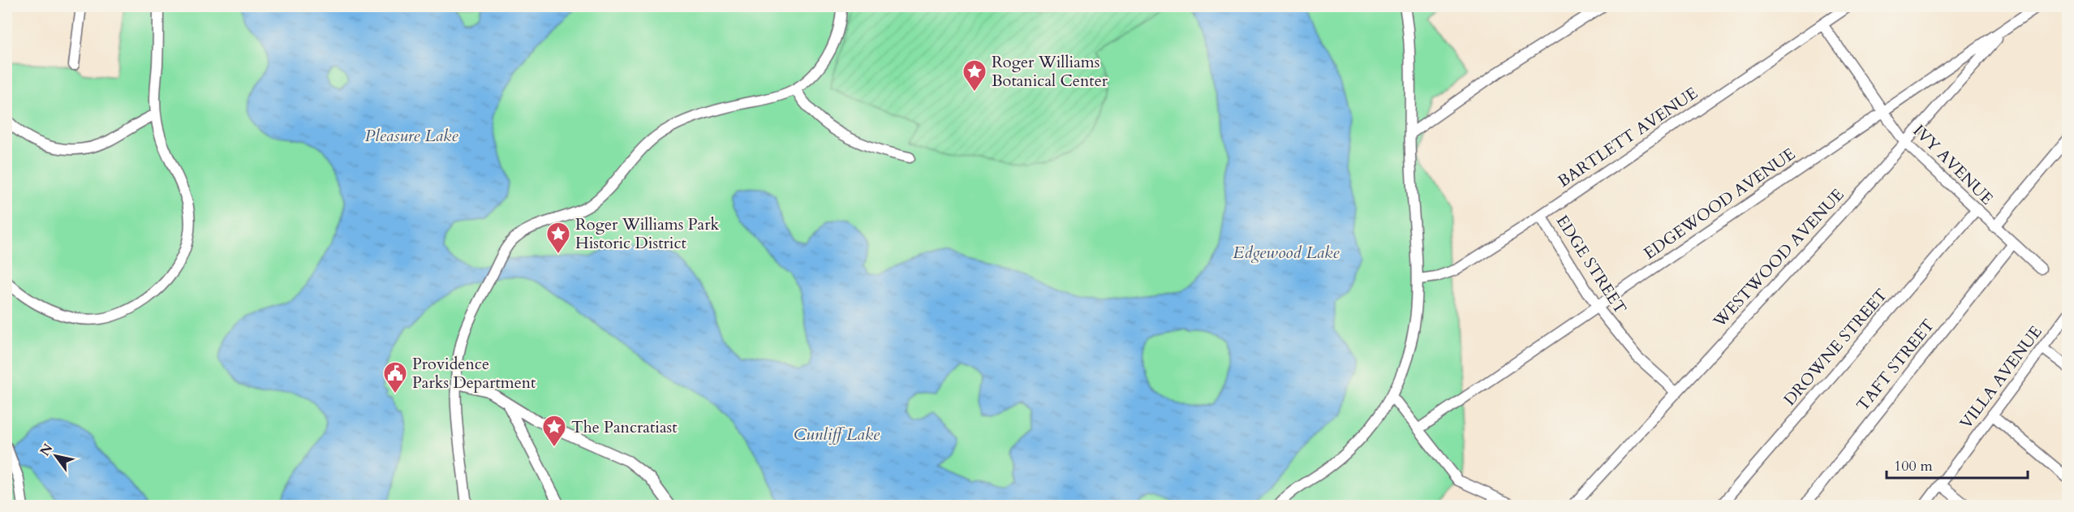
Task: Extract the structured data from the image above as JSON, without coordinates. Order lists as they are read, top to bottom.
{
  "streets": {
    "street": [
      "BARTLETT AVENUE",
      "IVY AVENUE",
      "EDGEWOOD AVENUE",
      "WESTWOOD AVENUE",
      "EDGE STREET",
      "DROWNE STREET",
      "TAFT STREET",
      "VILLA AVENUE"
    ]
  },
  "crossings": [
    ["BARTLETT AVENUE", "IVY AVENUE"],
    ["BARTLETT AVENUE", "EDGE STREET"],
    ["IVY AVENUE", "EDGEWOOD AVENUE"],
    ["IVY AVENUE", "WESTWOOD AVENUE"],
    ["IVY AVENUE", "DROWNE STREET"],
    ["IVY AVENUE", "TAFT STREET"],
    ["EDGEWOOD AVENUE", "WESTWOOD AVENUE"],
    ["EDGEWOOD AVENUE", "EDGE STREET"],
    ["WESTWOOD AVENUE", "EDGE STREET"]
  ],
  "water": ["Pleasure Lake", "Edgewood Lake", "Cunliff Lake"],
  "places": {
    "place": ["Roger Williams Botanical Center", "Roger Williams Park Historic District", "The Pancratiast"],
    "public building": ["Providence Parks Department"]
  },
  "scale_bar": "100 m",
  "north": "top left"
}
